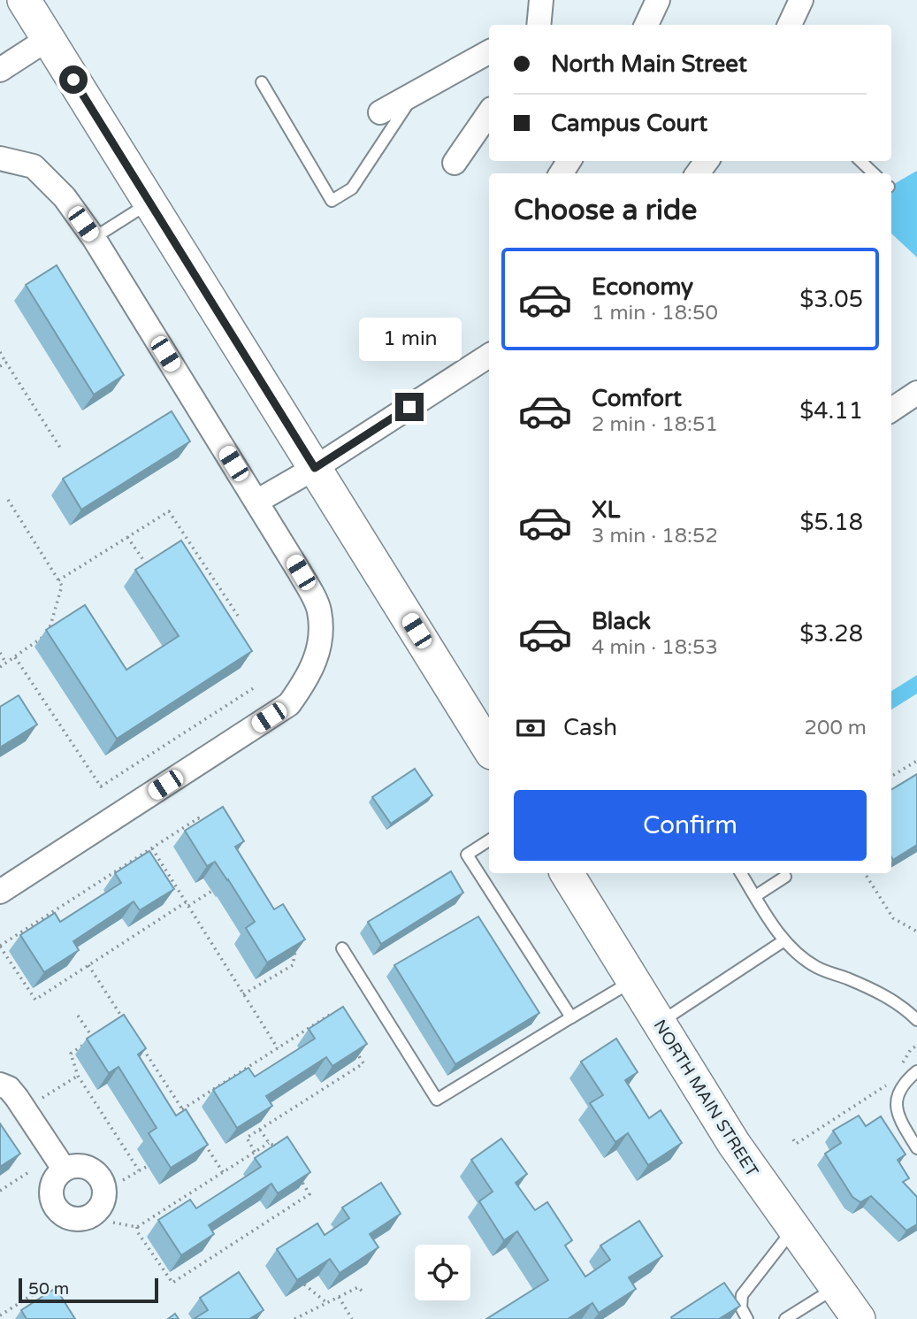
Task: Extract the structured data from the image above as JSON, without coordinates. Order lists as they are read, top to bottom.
{
  "streets": {
    "main road": ["NORTH MAIN STREET"]
  },
  "scale_bar": "50 m",
  "page": {
    "banner": ["North Main Street", "Campus Court"],
    "heading": "Choose a ride",
    "list": [
      {
        "name": "Economy",
        "note": "1 min · 18:50",
        "value": "$3.05"
      },
      {
        "name": "Comfort",
        "note": "2 min · 18:51",
        "value": "$4.11"
      },
      {
        "name": "XL",
        "note": "3 min · 18:52",
        "value": "$5.18"
      },
      {
        "name": "Black",
        "note": "4 min · 18:53",
        "value": "$3.28"
      }
    ],
    "bubble": "1 min",
    "pay": ["Cash", "200 m"],
    "buttons": "Confirm",
    "scale": "50 m"
  }
}
